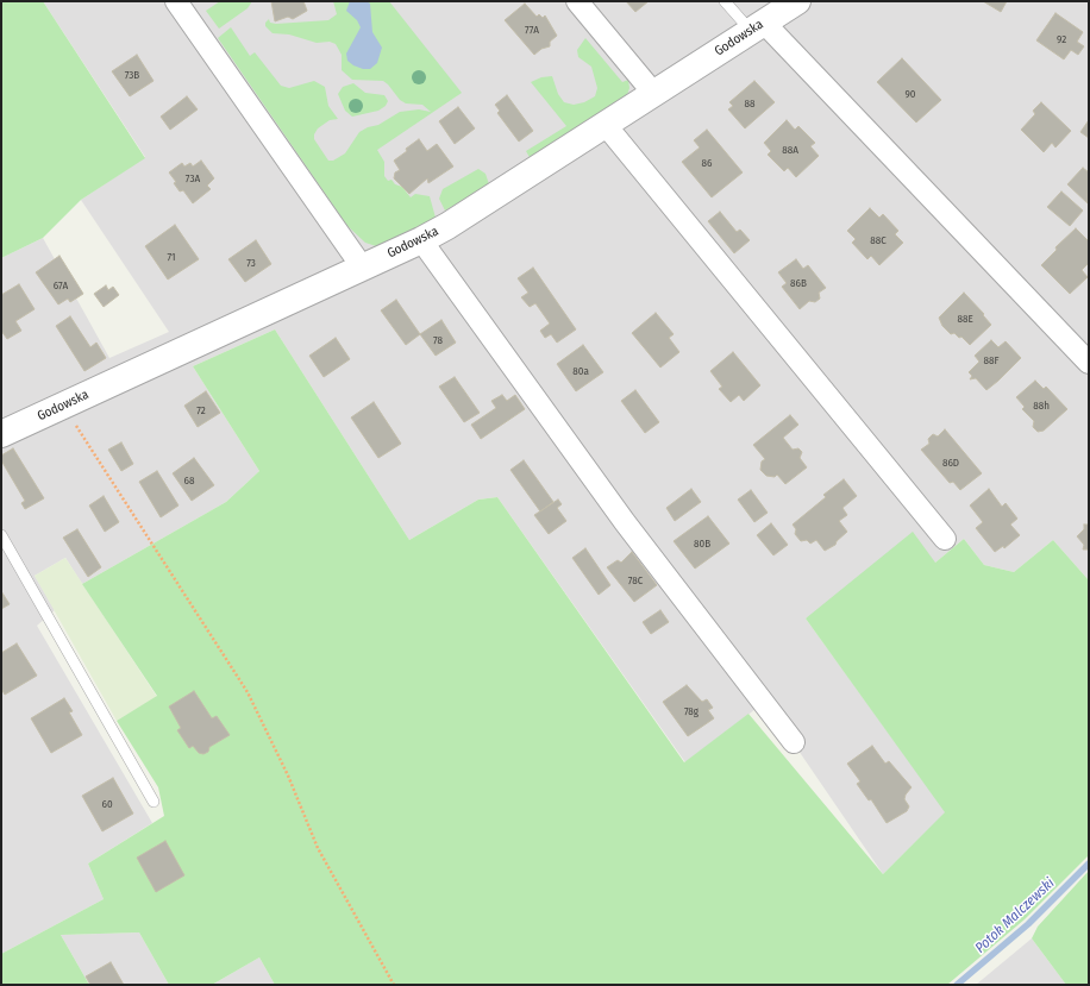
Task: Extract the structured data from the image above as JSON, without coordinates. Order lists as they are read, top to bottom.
{
  "streets": {
    "street": ["Godowska"]
  },
  "water": ["Potok Malczewski"],
  "house_numbers": [
    "77A",
    "92",
    "73B",
    "90",
    "88",
    "88A",
    "86",
    "73A",
    "88C",
    "71",
    "73",
    "86B",
    "67A",
    "88E",
    "78",
    "88F",
    "80a",
    "88h",
    "72",
    "86D",
    "68",
    "80B",
    "78C",
    "78g",
    "60"
  ]
}
